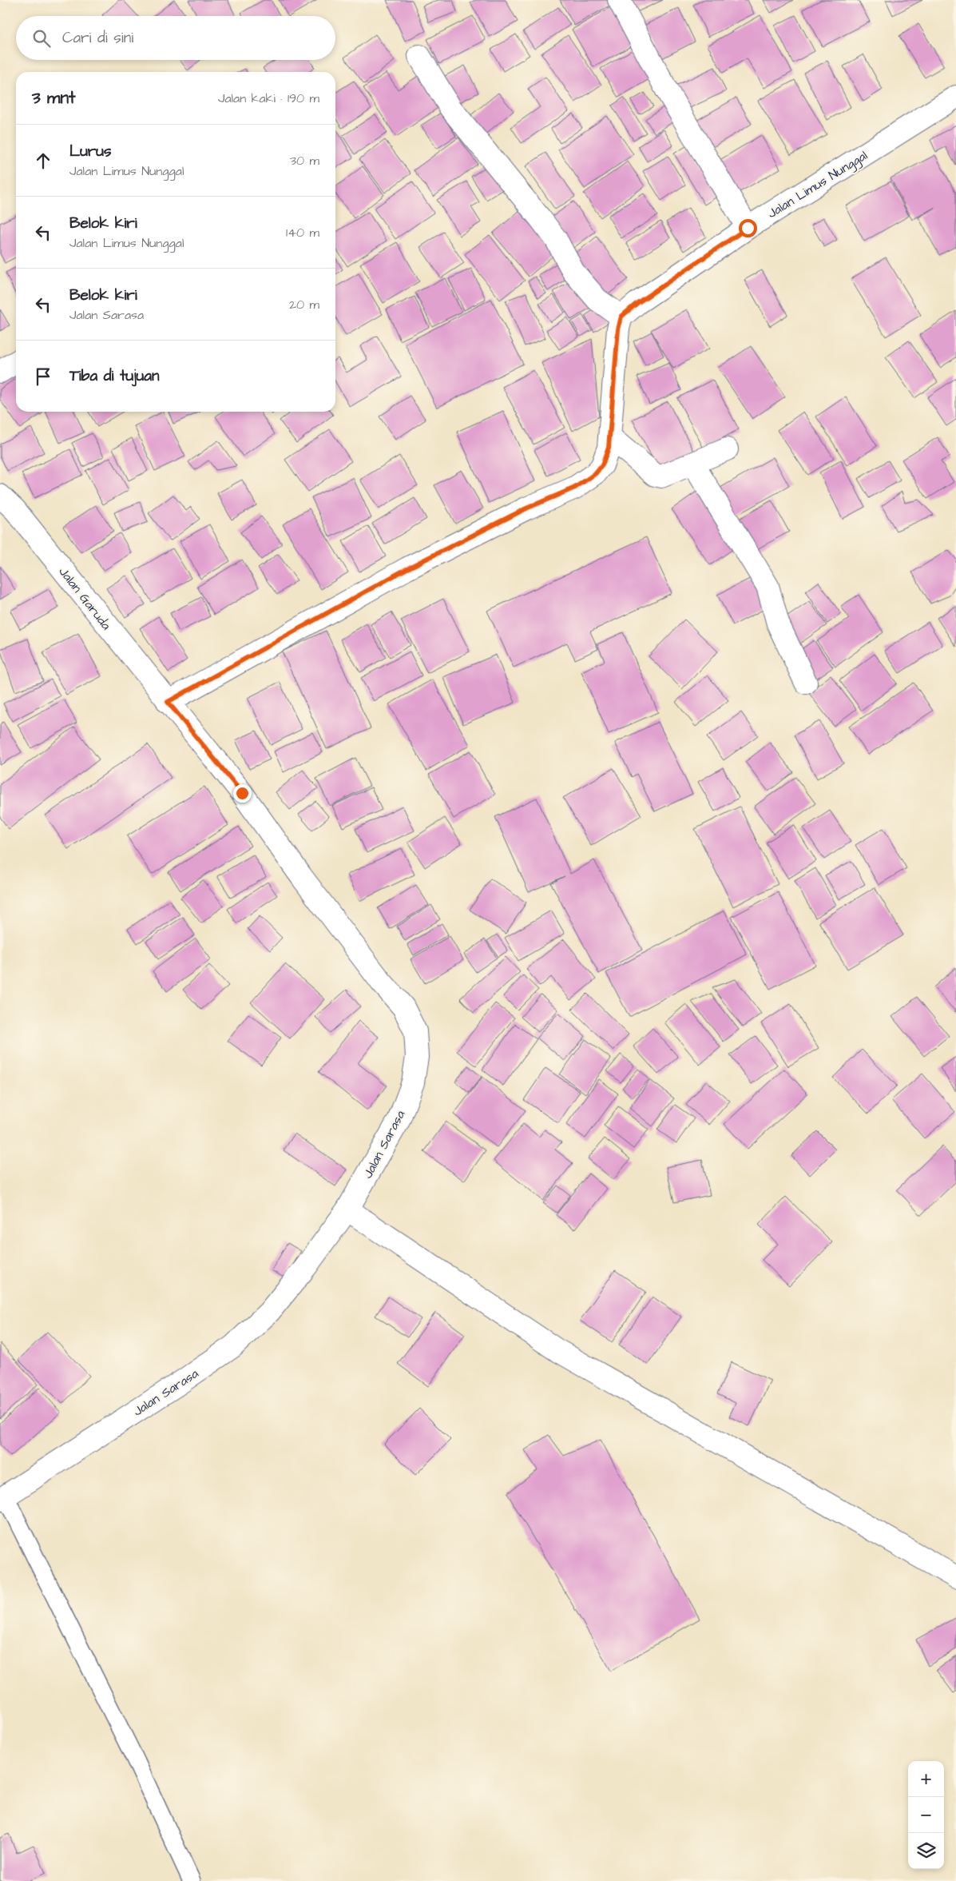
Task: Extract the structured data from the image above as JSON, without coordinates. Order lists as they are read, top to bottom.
{
  "streets": {
    "street": ["Jalan Limus Nunggal", "Jalan Garuda", "Jalan Sarasa"]
  },
  "crossings": [
    ["Jalan Garuda", "Jalan Sarasa"]
  ],
  "page": {
    "search": "Cari di sini",
    "heading": ["3 mnt", "Jalan kaki · 190 m"],
    "list": [
      ["Lurus", "Jalan Limus Nunggal", "30 m"],
      ["Belok kiri", "Jalan Limus Nunggal", "140 m"],
      ["Belok kiri", "Jalan Sarasa", "20 m"],
      "Tiba di tujuan"
    ],
    "map_buttons": ["+", "−"]
  }
}
